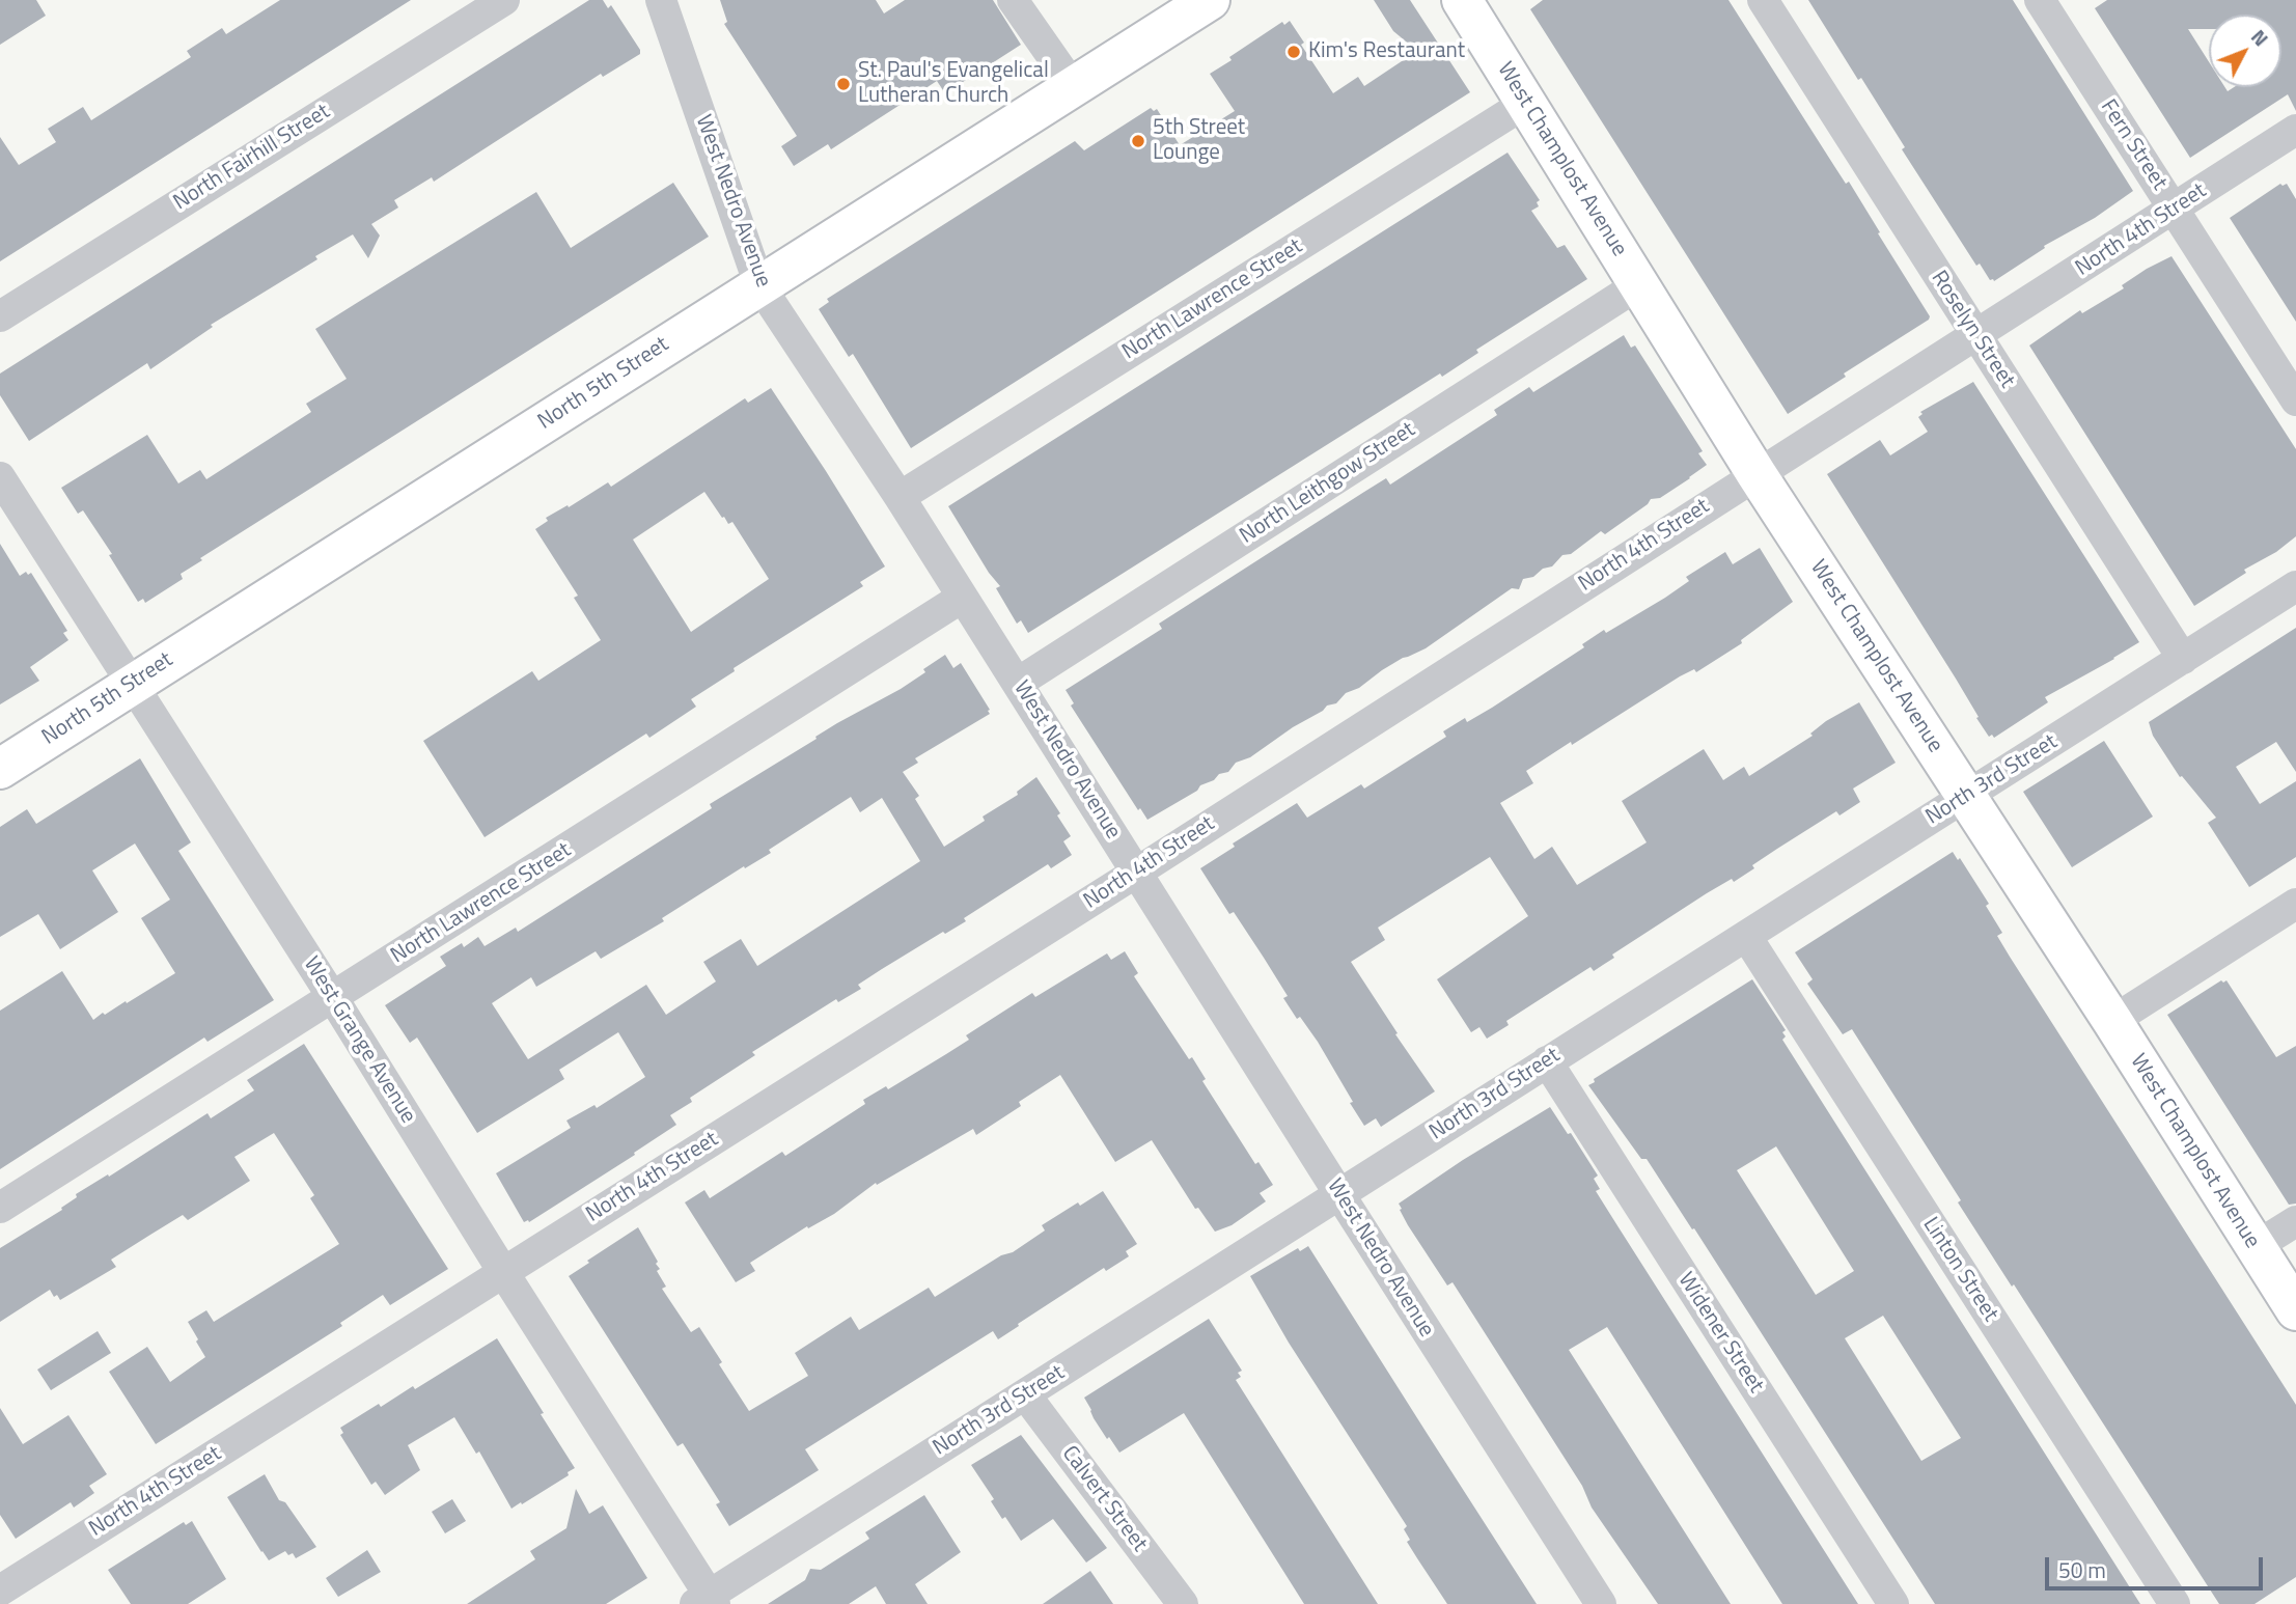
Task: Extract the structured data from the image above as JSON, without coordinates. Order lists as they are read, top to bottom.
{
  "streets": {
    "street": [
      "Fern Street",
      "North Fairhill Street",
      "West Champlost Avenue",
      "West Nedro Avenue",
      "North 4th Street",
      "North Lawrence Street",
      "Roselyn Street",
      "North 5th Street",
      "North Leithgow Street",
      "North 3rd Street",
      "West Grange Avenue",
      "Linton Street",
      "Widener Street",
      "Calvert Street"
    ]
  },
  "crossings": [
    ["Fern Street", "North 4th Street"],
    ["West Champlost Avenue", "North 4th Street"],
    ["West Champlost Avenue", "North Lawrence Street"],
    ["West Champlost Avenue", "North Leithgow Street"],
    ["West Champlost Avenue", "North 3rd Street"],
    ["West Nedro Avenue", "North 4th Street"],
    ["West Nedro Avenue", "North Lawrence Street"],
    ["West Nedro Avenue", "North 5th Street"],
    ["West Nedro Avenue", "North Leithgow Street"],
    ["West Nedro Avenue", "North 3rd Street"],
    ["North 4th Street", "Roselyn Street"],
    ["North 4th Street", "West Grange Avenue"],
    ["North Lawrence Street", "West Grange Avenue"],
    ["Roselyn Street", "North 3rd Street"],
    ["North 5th Street", "West Grange Avenue"],
    ["North 3rd Street", "West Grange Avenue"],
    ["North 3rd Street", "Linton Street"],
    ["North 3rd Street", "Widener Street"],
    ["North 3rd Street", "Calvert Street"]
  ],
  "places": ["Kim's Restaurant", "St. Paul's Evangelical Lutheran Church", "5th Street Lounge"],
  "scale_bar": "50 m",
  "north": "top right"
}
